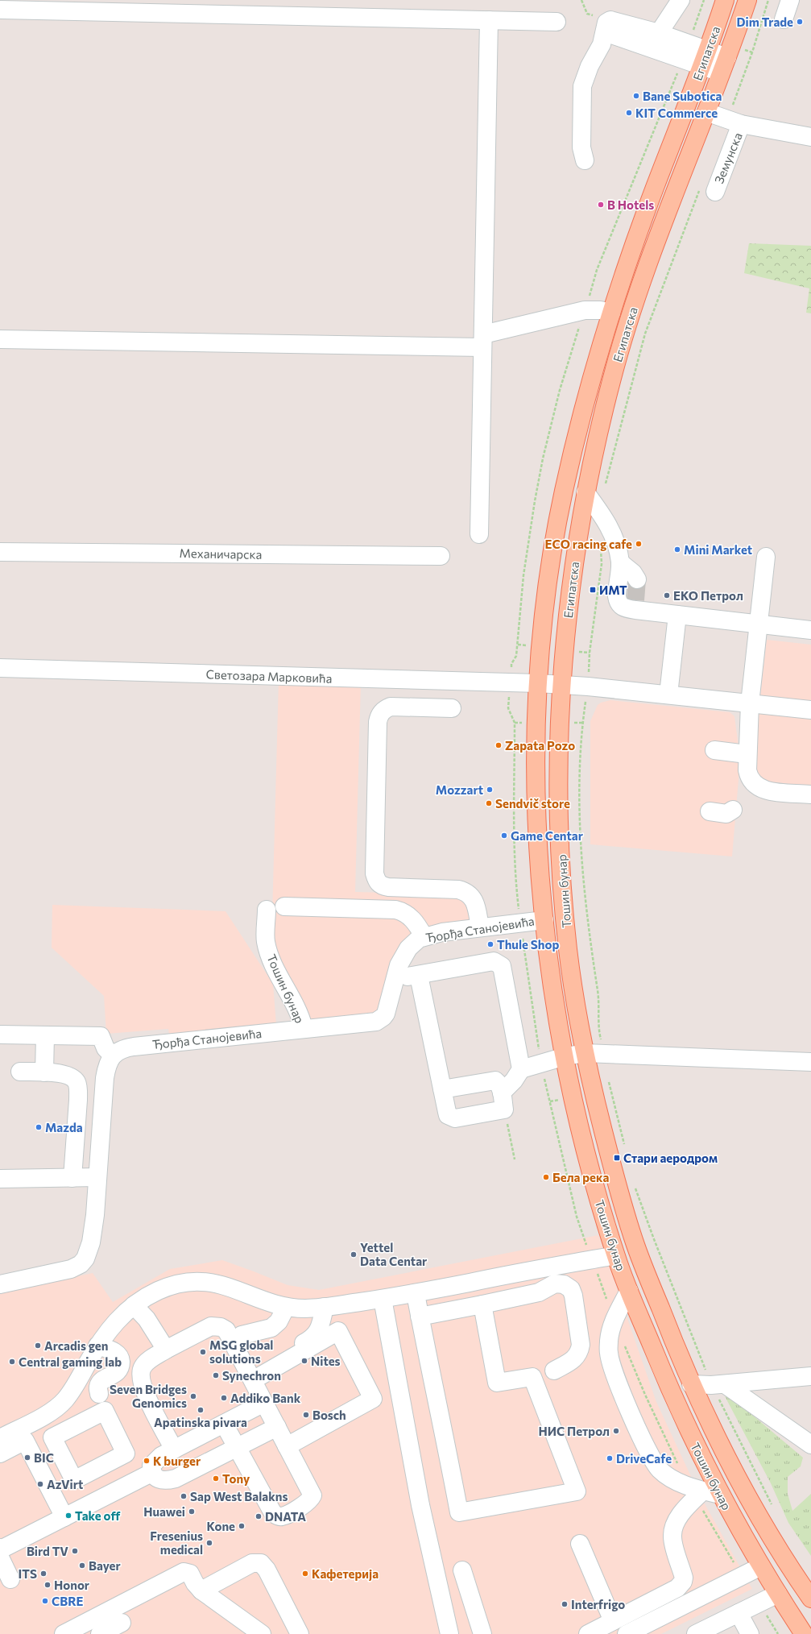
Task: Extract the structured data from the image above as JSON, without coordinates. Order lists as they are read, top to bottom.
{
  "streets": {
    "main road": ["Египатска", "Тошин бунар"],
    "street": [
      "Земунска",
      "Механичарска",
      "Светозара Марковића",
      "Ђорђа Станојевића"
    ]
  },
  "crossings": [
    ["Египатска", "Светозара Марковића"],
    ["Египатска", "Тошин бунар"],
    ["Светозара Марковића", "Тошин бунар"],
    ["Тошин бунар", "Ђорђа Станојевића"]
  ],
  "places": {
    "other": [
      "Dim Trade",
      "Bane Subotica",
      "KIT Commerce",
      "B Hotels",
      "ECO racing cafe",
      "Mini Market",
      "ЕКО Петрол",
      "Zapata Pozo",
      "Mozzart",
      "Sendvič store",
      "Game Centar",
      "Thule Shop",
      "Mazda",
      "Бела река",
      "Yettel Data Centar",
      "Arcadis gen",
      "MSG global solutions",
      "Nites",
      "Central gaming lab",
      "Synechron",
      "Seven Bridges Genomics",
      "Addiko Bank",
      "Apatinska pivara",
      "Bosch",
      "НИС Петрол",
      "BIC",
      "DriveCafe",
      "K burger",
      "Tony",
      "AzVirt",
      "Sap West Balakns",
      "Huawei",
      "Take off",
      "DNATA",
      "Kone",
      "Fresenius medical",
      "Bird TV",
      "Bayer",
      "ITS",
      "Кафетерија",
      "Honor",
      "CBRE",
      "Interfrigo"
    ],
    "transit": ["ИМТ", "Стари аеродром"]
  }
}
